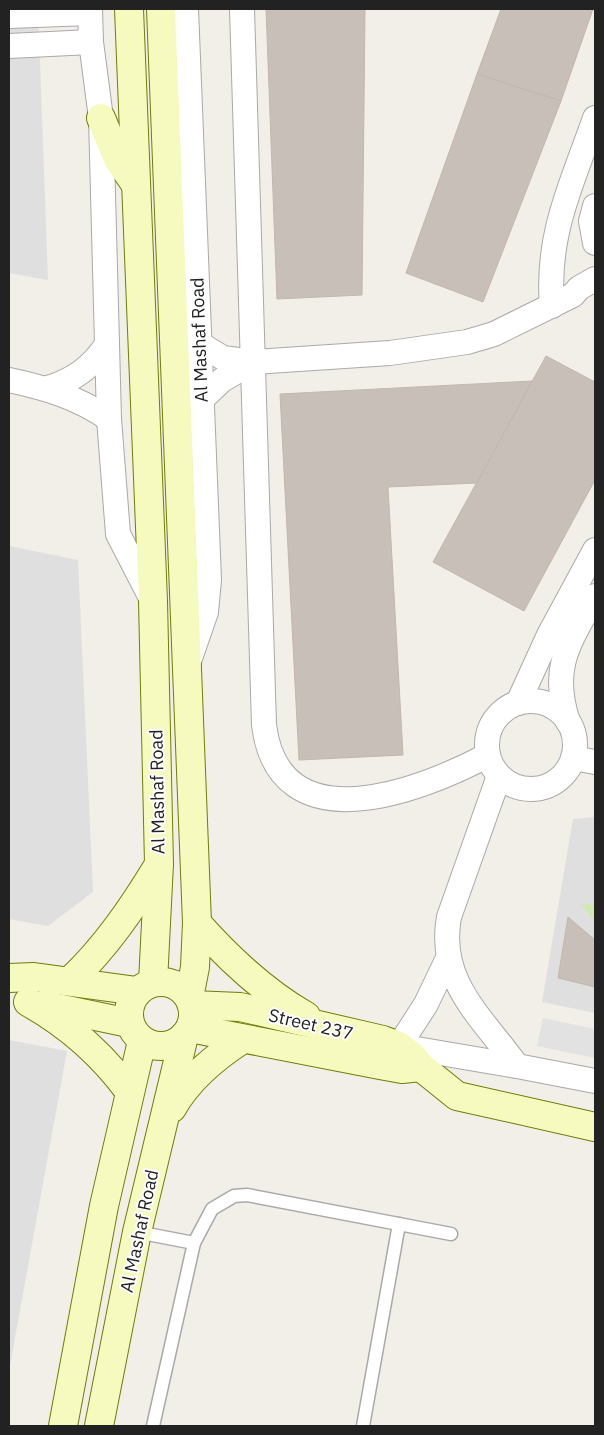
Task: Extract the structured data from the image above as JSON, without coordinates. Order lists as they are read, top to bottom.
{
  "streets": {
    "street": ["Al Mashaf Road", "Street 237"]
  },
  "crossings": [
    ["Al Mashaf Road", "Street 237"]
  ]
}
